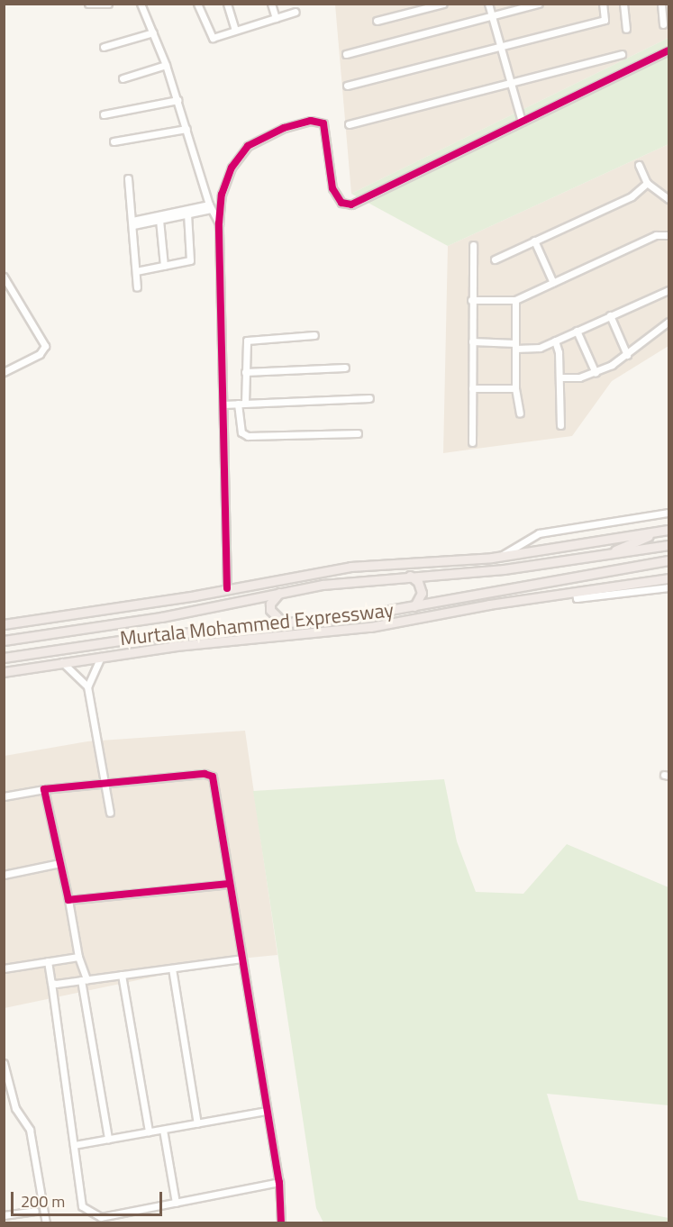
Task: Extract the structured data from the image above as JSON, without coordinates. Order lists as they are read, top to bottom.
{
  "streets": {
    "highway": ["Murtala Mohammed Expressway"]
  },
  "scale_bar": "200 m"
}
